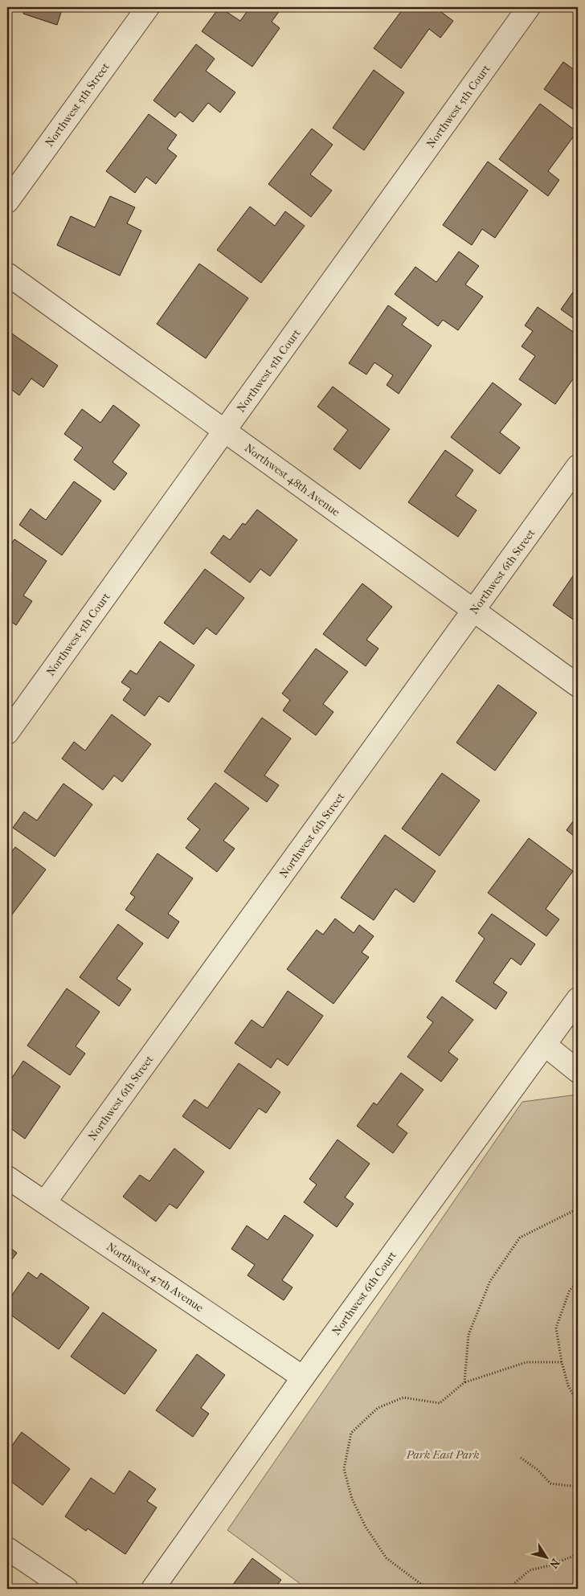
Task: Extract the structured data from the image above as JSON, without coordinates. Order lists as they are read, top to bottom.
{
  "streets": {
    "street": [
      "Northwest 5th Street",
      "Northwest 5th Court",
      "Northwest 48th Avenue",
      "Northwest 6th Street",
      "Northwest 47th Avenue",
      "Northwest 6th Court"
    ]
  },
  "crossings": [
    ["Northwest 5th Court", "Northwest 48th Avenue"],
    ["Northwest 48th Avenue", "Northwest 6th Street"],
    ["Northwest 6th Street", "Northwest 47th Avenue"],
    ["Northwest 47th Avenue", "Northwest 6th Court"]
  ],
  "parks": ["Park East Park"],
  "north": "bottom right"
}
